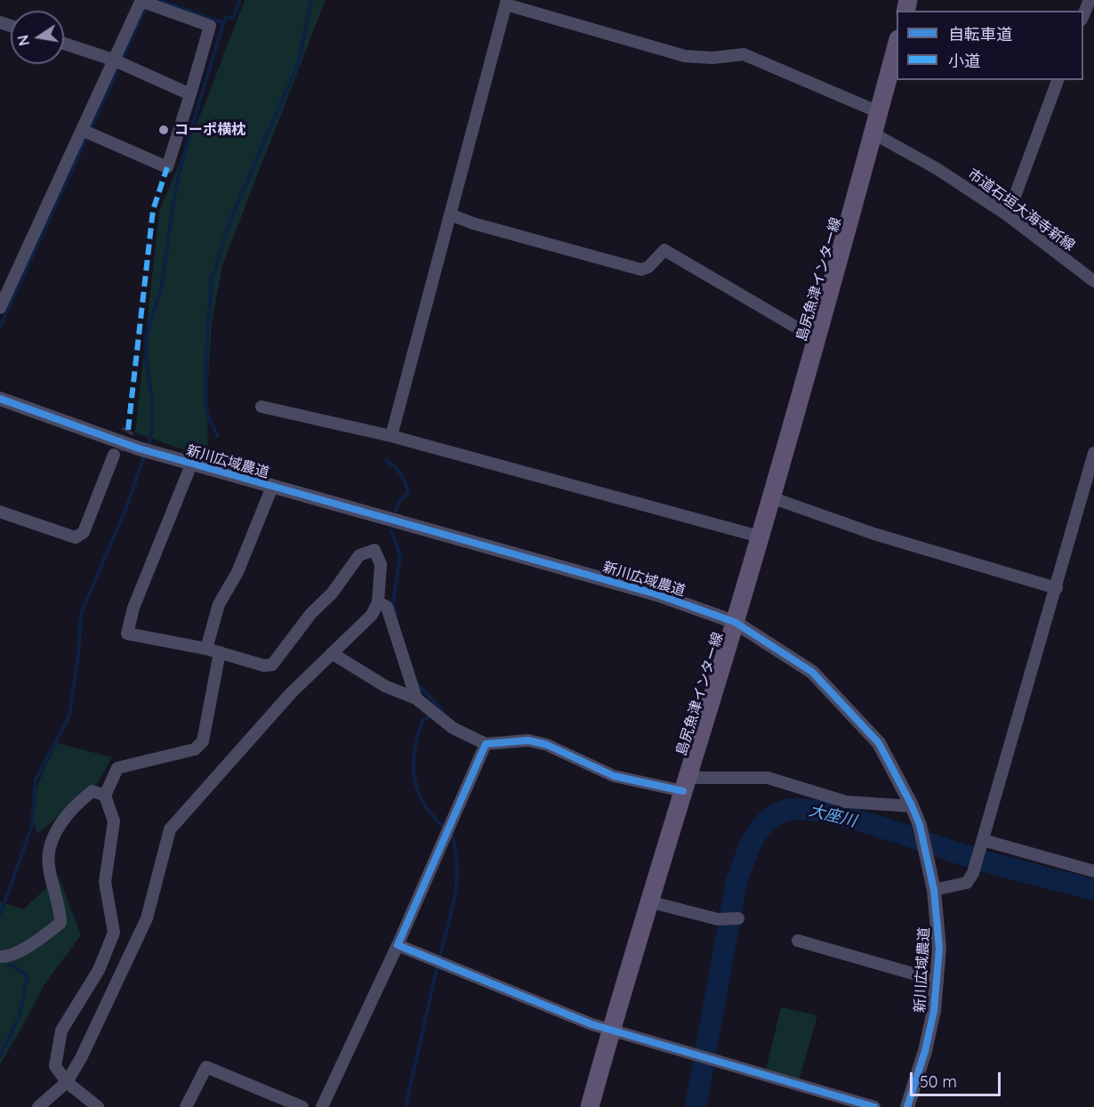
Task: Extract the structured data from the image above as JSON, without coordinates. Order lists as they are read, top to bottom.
{
  "streets": {
    "main road": ["島尻魚津インター線"],
    "street": ["市道石垣大海寺新線", "新川広域農道"]
  },
  "crossings": [
    ["市道石垣大海寺新線", "島尻魚津インター線"],
    ["島尻魚津インター線", "新川広域農道"]
  ],
  "water": ["大座川"],
  "places": ["コーポ横枕"],
  "legend": ["自転車道", "小道"],
  "scale_bar": "50 m",
  "north": "left"
}
